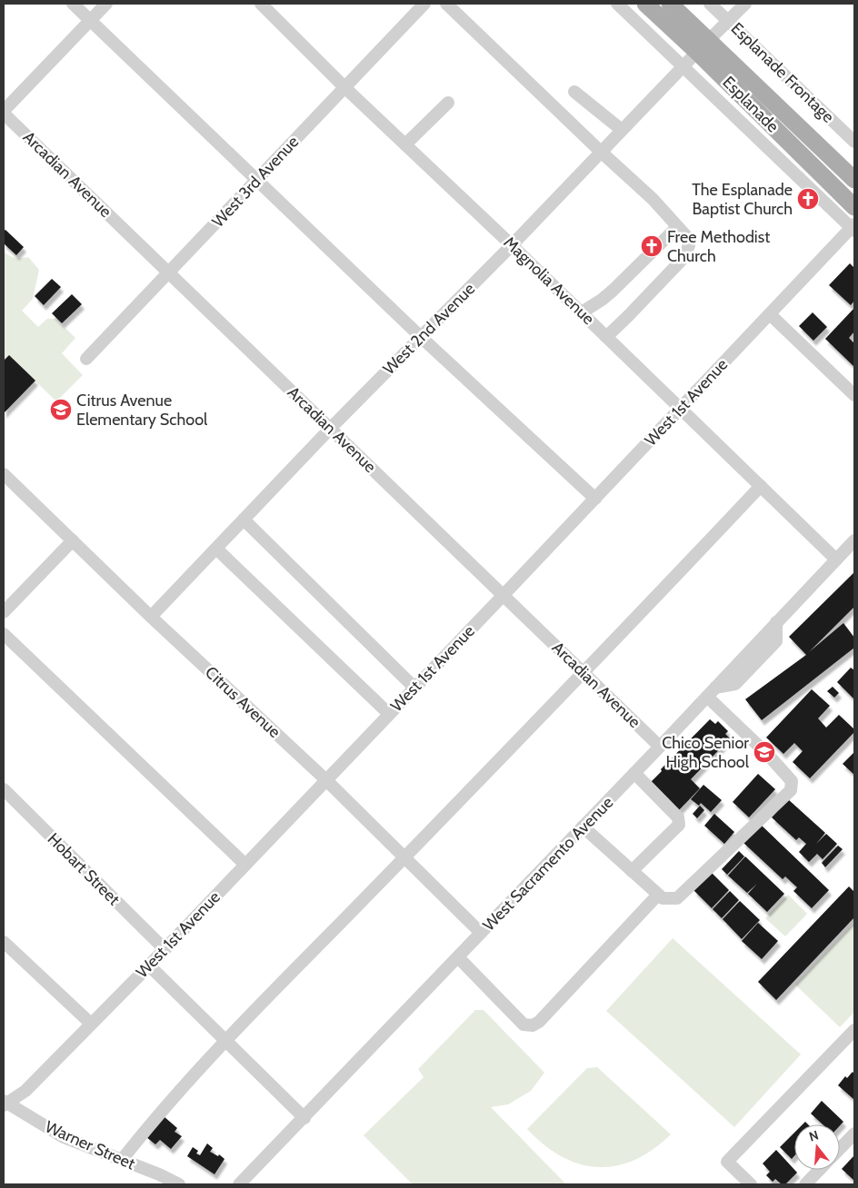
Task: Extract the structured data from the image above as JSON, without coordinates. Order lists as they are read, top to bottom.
{
  "streets": {
    "main road": ["Esplanade"],
    "street": [
      "Esplanade Frontage",
      "Arcadian Avenue",
      "West 3rd Avenue",
      "Magnolia Avenue",
      "West 2nd Avenue",
      "West 1st Avenue",
      "Citrus Avenue",
      "West Sacramento Avenue",
      "Hobart Street",
      "Warner Street"
    ]
  },
  "crossings": [
    ["Esplanade Frontage", "West 2nd Avenue"],
    ["Esplanade", "West 2nd Avenue"],
    ["Arcadian Avenue", "West 3rd Avenue"],
    ["Arcadian Avenue", "West 2nd Avenue"],
    ["Arcadian Avenue", "West 1st Avenue"],
    ["Arcadian Avenue", "West Sacramento Avenue"],
    ["West 3rd Avenue", "Magnolia Avenue"],
    ["Magnolia Avenue", "West 2nd Avenue"],
    ["Magnolia Avenue", "West 1st Avenue"],
    ["Magnolia Avenue", "West Sacramento Avenue"],
    ["West 2nd Avenue", "Citrus Avenue"],
    ["West 1st Avenue", "Citrus Avenue"],
    ["West 1st Avenue", "Hobart Street"],
    ["West 1st Avenue", "Warner Street"],
    ["Citrus Avenue", "West Sacramento Avenue"]
  ],
  "places": {
    "church": ["The Esplanade Baptist Church", "Free Methodist Church"],
    "school or university": ["Citrus Avenue Elementary School", "Chico Senior High School"]
  },
  "north": "top"
}
